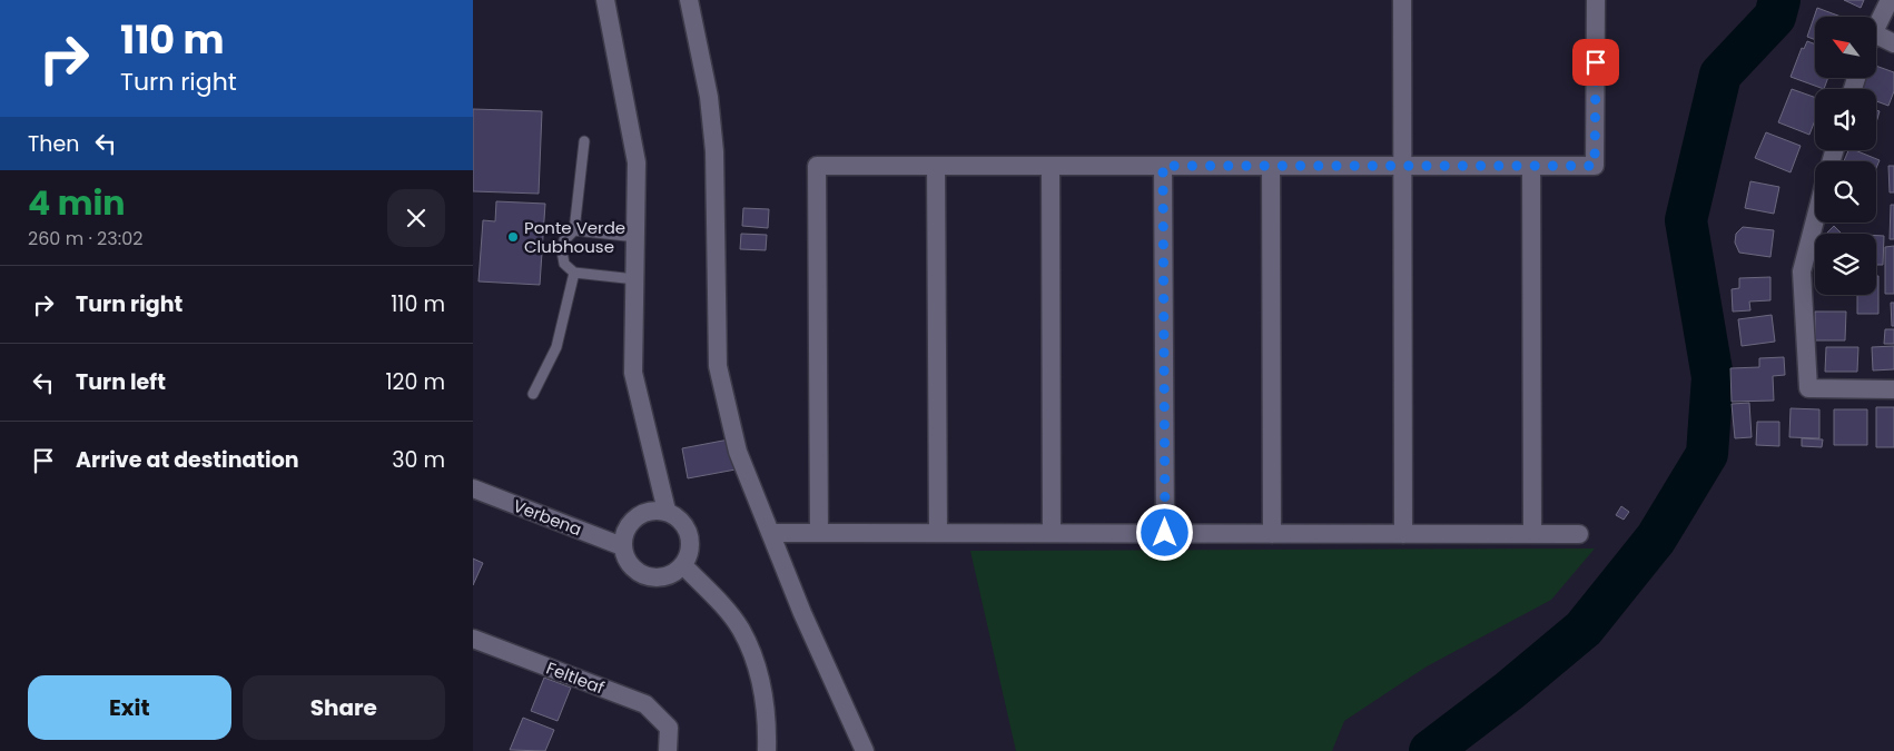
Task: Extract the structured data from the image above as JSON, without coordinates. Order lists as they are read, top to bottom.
{
  "streets": {
    "street": ["Verbena", "Feltleaf"]
  },
  "places": ["Ponte Verde Clubhouse"],
  "north": "top left",
  "page": {
    "turn": ["110 m", "Turn right"],
    "then": "Then",
    "heading": ["4 min", "260 m · 23:02"],
    "list": [
      {
        "name": "Turn right",
        "value": "110 m"
      },
      {
        "name": "Turn left",
        "value": "120 m"
      },
      {
        "name": "Arrive at destination",
        "value": "30 m"
      }
    ],
    "buttons": ["Exit", "Share"]
  }
}
